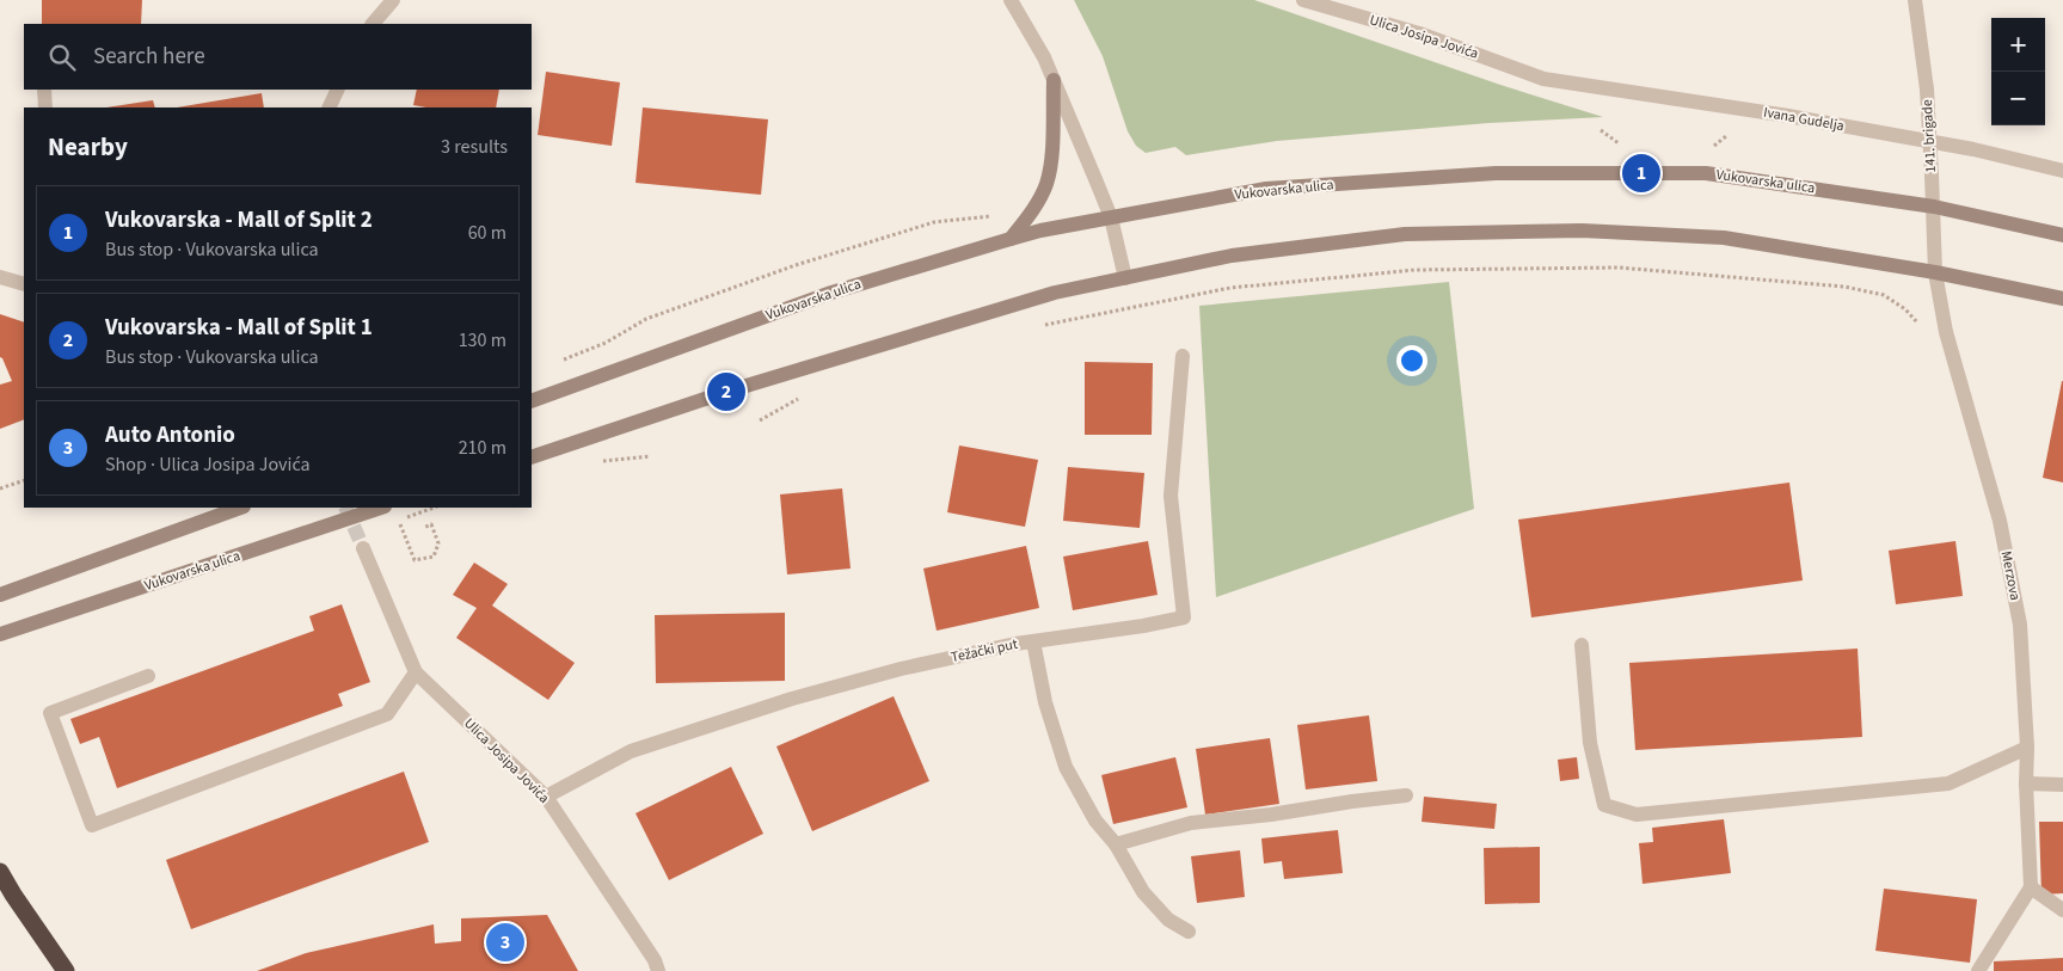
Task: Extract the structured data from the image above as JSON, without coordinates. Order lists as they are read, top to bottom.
{
  "streets": {
    "street": [
      "Ulica Josipa Jovića",
      "Ivana Gudelja",
      "141. brigade",
      "Vukovarska ulica",
      "Merzova",
      "Težački put"
    ]
  },
  "crossings": [
    ["Ulica Josipa Jovića", "Ivana Gudelja"],
    ["Ulica Josipa Jovića", "Težački put"],
    ["141. brigade", "Vukovarska ulica"],
    ["141. brigade", "Merzova"]
  ],
  "page": {
    "map_buttons": ["+", "−"],
    "search": "Search here",
    "heading": ["Nearby", "3 results"],
    "pins": ["1", "2", "3"],
    "list": [
      {
        "mark": "1",
        "name": "Vukovarska - Mall of Split 2",
        "note": "Bus stop · Vukovarska ulica",
        "value": "60 m"
      },
      {
        "mark": "2",
        "name": "Vukovarska - Mall of Split 1",
        "note": "Bus stop · Vukovarska ulica",
        "value": "130 m"
      },
      {
        "mark": "3",
        "name": "Auto Antonio",
        "note": "Shop · Ulica Josipa Jovića",
        "value": "210 m"
      }
    ]
  }
}
